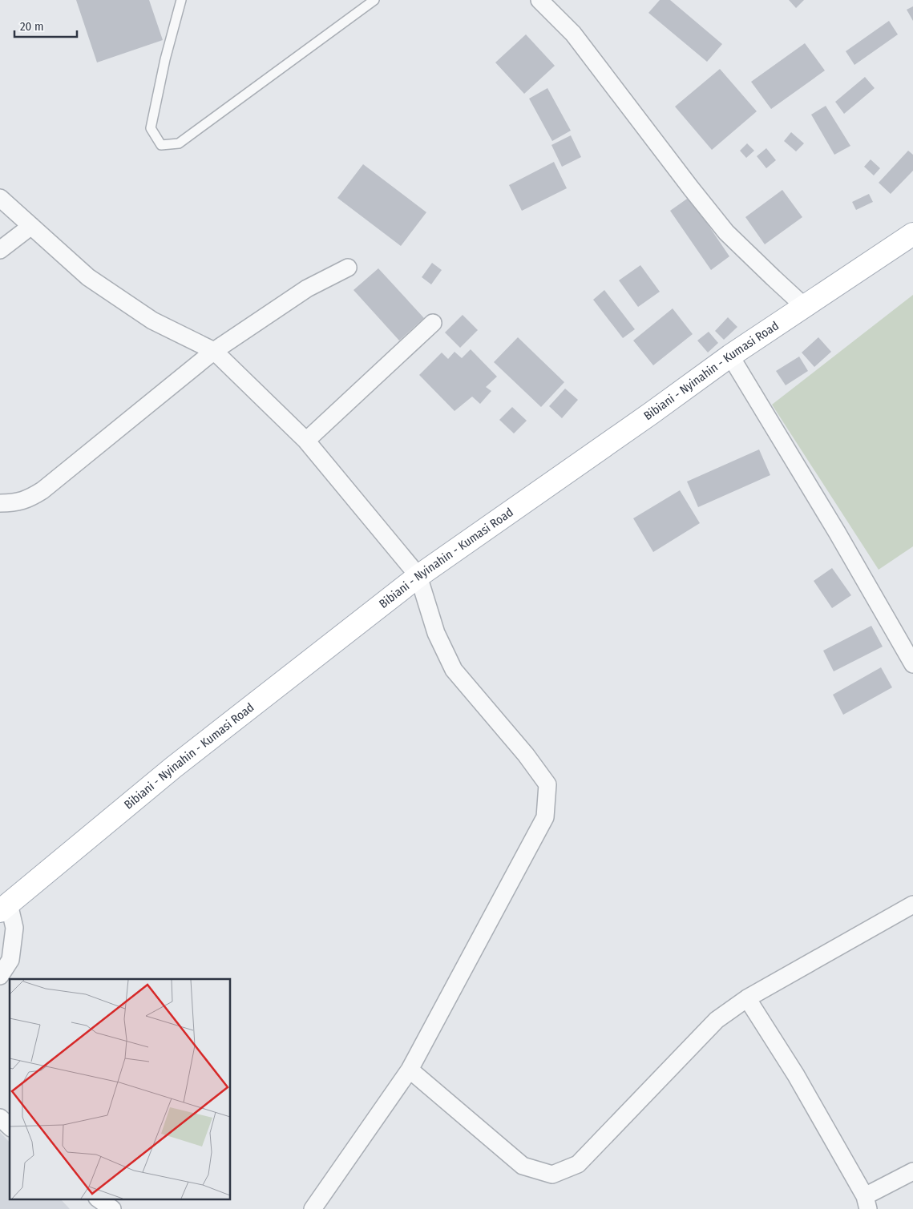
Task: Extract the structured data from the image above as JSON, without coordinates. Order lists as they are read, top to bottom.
{
  "streets": {
    "main road": ["Bibiani - Nyinahin - Kumasi Road"]
  },
  "scale_bar": "20 m"
}
